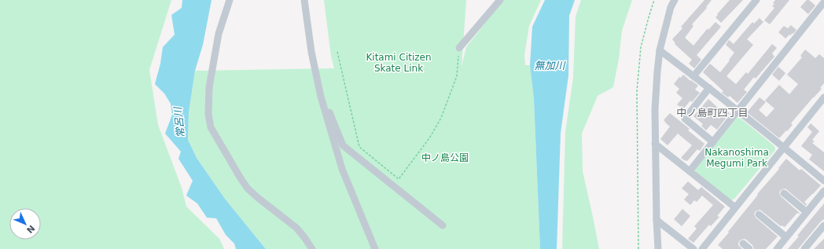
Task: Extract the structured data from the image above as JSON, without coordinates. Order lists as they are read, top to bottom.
{
  "districts": ["中ノ島町四丁目"],
  "water": ["無加川", "常呂川"],
  "parks": ["Kitami Citizen Skate Link", "Nakanoshima Megumi Park", "中ノ島公園"],
  "north": "bottom right"
}
